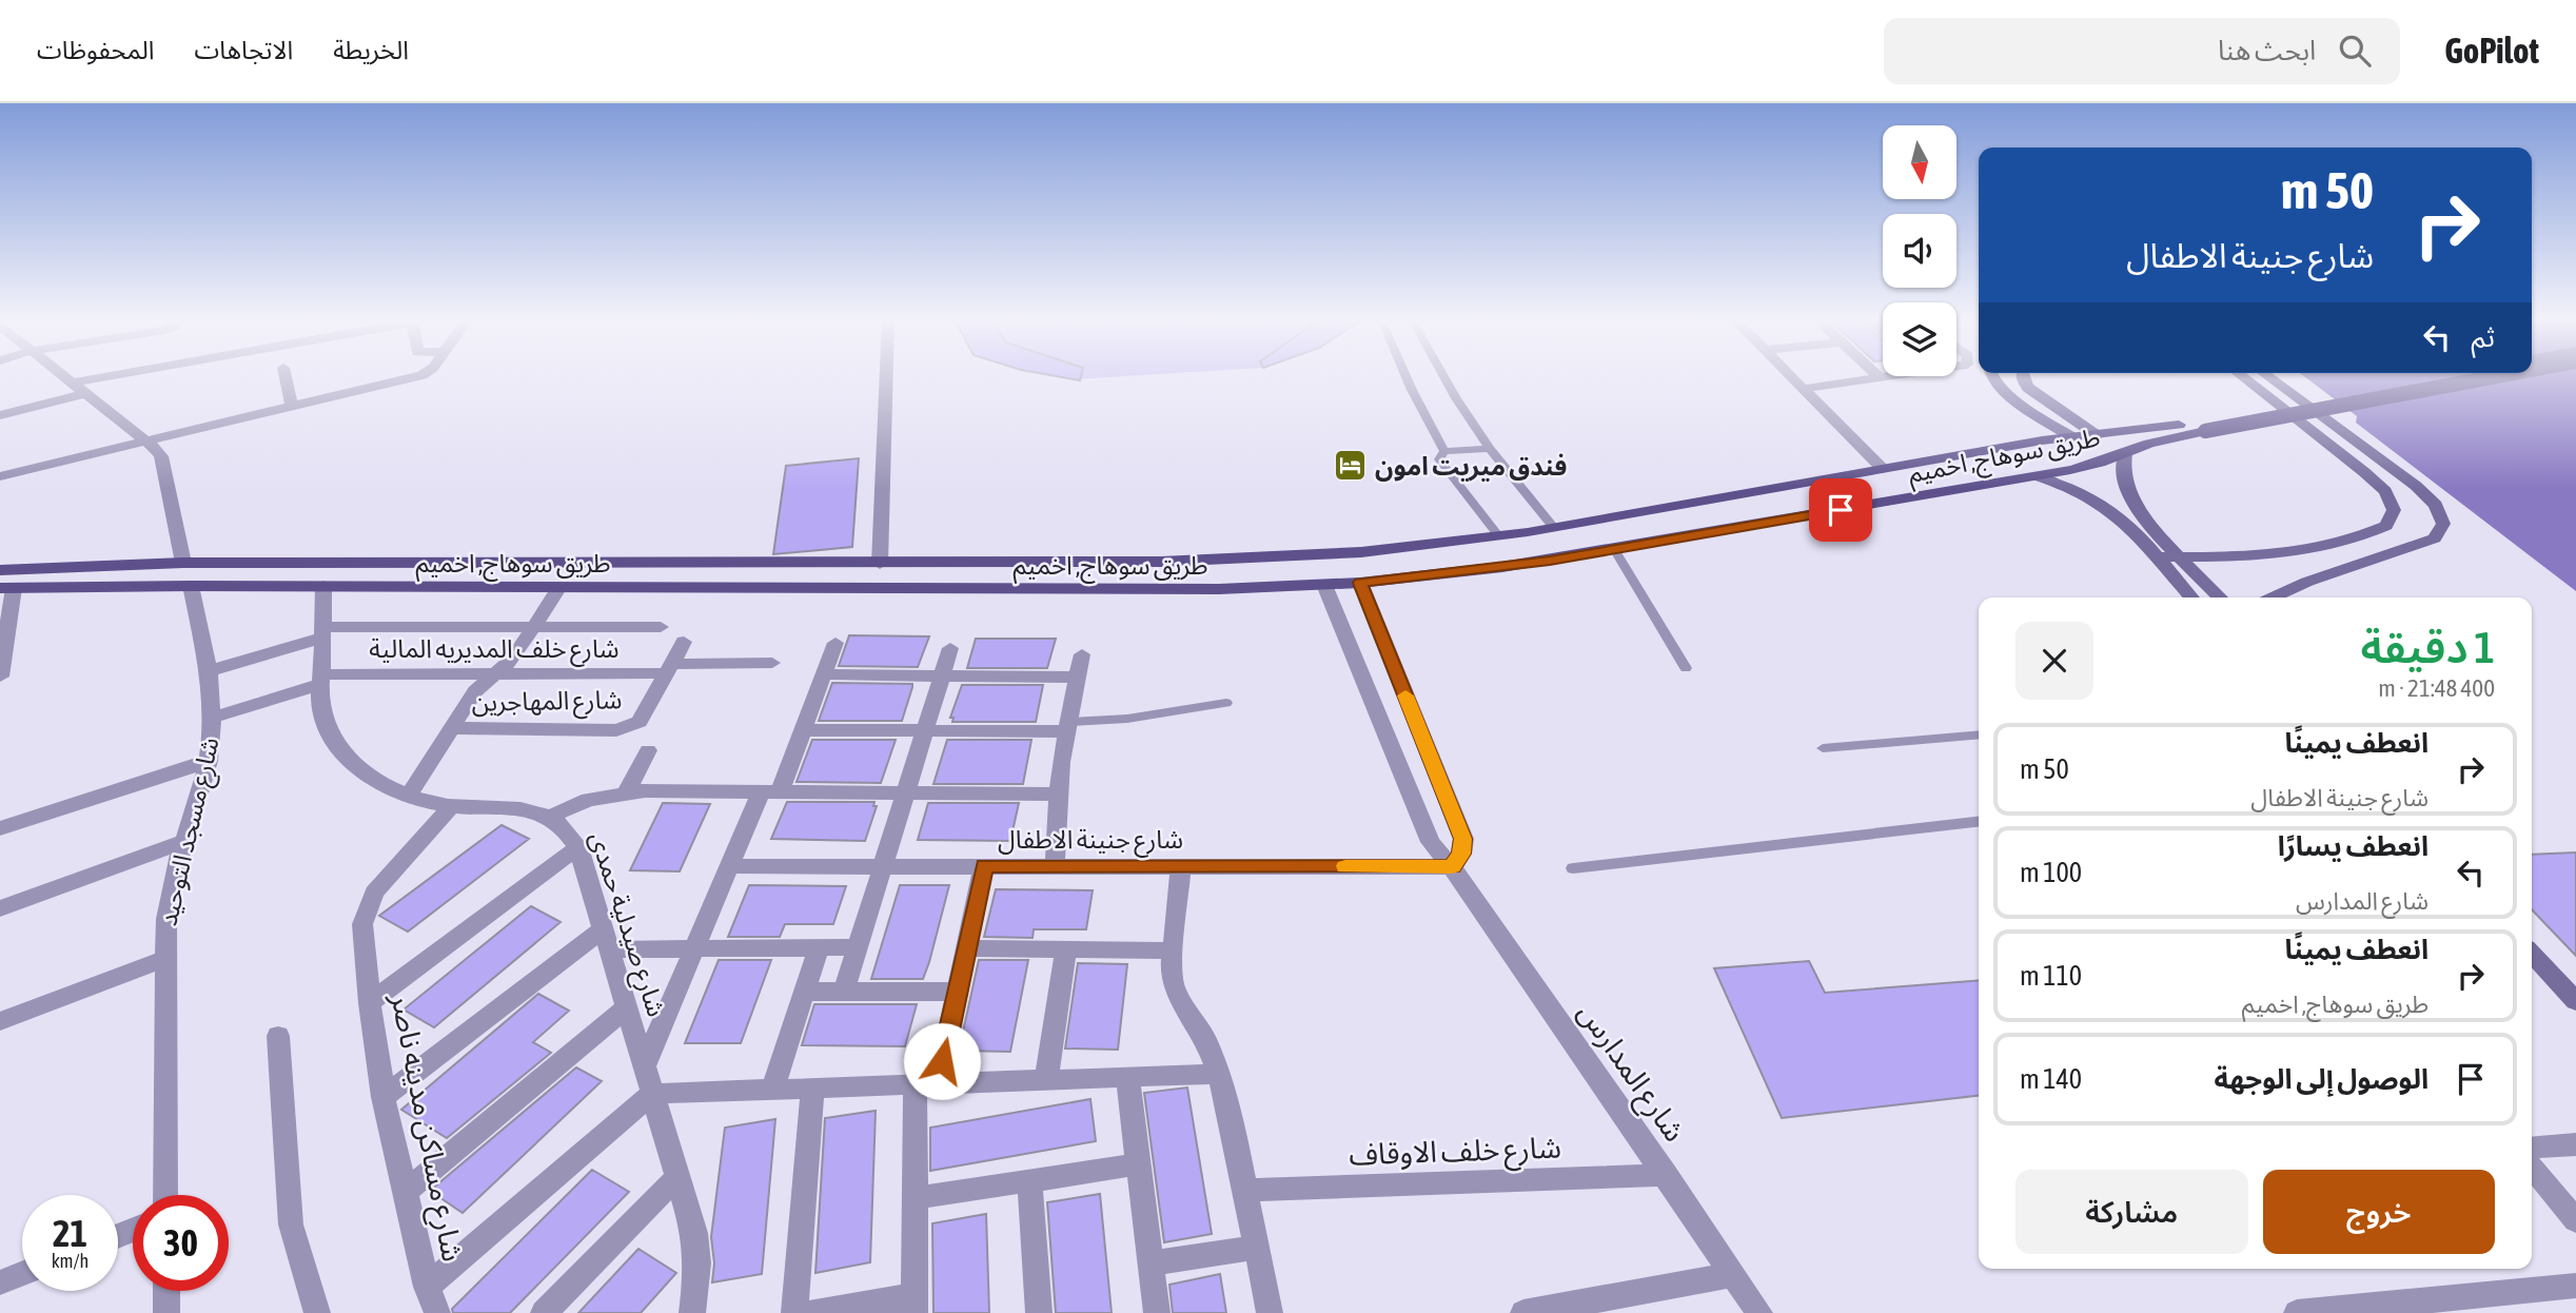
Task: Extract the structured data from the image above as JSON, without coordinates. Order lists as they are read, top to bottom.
{
  "streets": {
    "main road": ["طريق سوهاج, اخميم"],
    "street": [
      "شارع خلف المديريه المالية",
      "شارع المهاجرين",
      "شارع مسجد التوحيد",
      "شارع جنينة الاطفال",
      "شارع صيدلية حمدى",
      "شارع المدارس",
      "شارع مساكن مدينه ناصر",
      "شارع خلف الاوقاف"
    ]
  },
  "crossings": [
    ["طريق سوهاج, اخميم", "شارع مسجد التوحيد"],
    ["طريق سوهاج, اخميم", "شارع صيدلية حمدى"],
    ["طريق سوهاج, اخميم", "شارع المدارس"],
    ["شارع خلف المديريه المالية", "شارع المهاجرين"],
    ["شارع خلف المديريه المالية", "شارع مسجد التوحيد"],
    ["شارع خلف المديريه المالية", "شارع صيدلية حمدى"],
    ["شارع جنينة الاطفال", "شارع المدارس"],
    ["شارع صيدلية حمدى", "شارع مساكن مدينه ناصر"],
    ["شارع المدارس", "شارع خلف الاوقاف"]
  ],
  "places": {
    "hotel": ["فندق ميريت امون"]
  },
  "north": "bottom",
  "page": {
    "header": "GoPilot",
    "search": "ابحث هنا",
    "nav": ["الخريطة", "الاتجاهات", "المحفوظات"],
    "turn": ["50 m", "شارع جنينة الاطفال"],
    "then": "ثم",
    "heading": ["1 دقيقة", "400 m · 21:48"],
    "list": [
      {
        "name": "انعطف يمينًا",
        "note": "شارع جنينة الاطفال",
        "value": "50 m"
      },
      {
        "name": "انعطف يسارًا",
        "note": "شارع المدارس",
        "value": "100 m"
      },
      {
        "name": "انعطف يمينًا",
        "note": "طريق سوهاج, اخميم",
        "value": "110 m"
      },
      {
        "name": "الوصول إلى الوجهة",
        "value": "140 m"
      }
    ],
    "buttons": ["خروج", "مشاركة"],
    "speed": "21 km/h",
    "limit": "30"
  }
}
